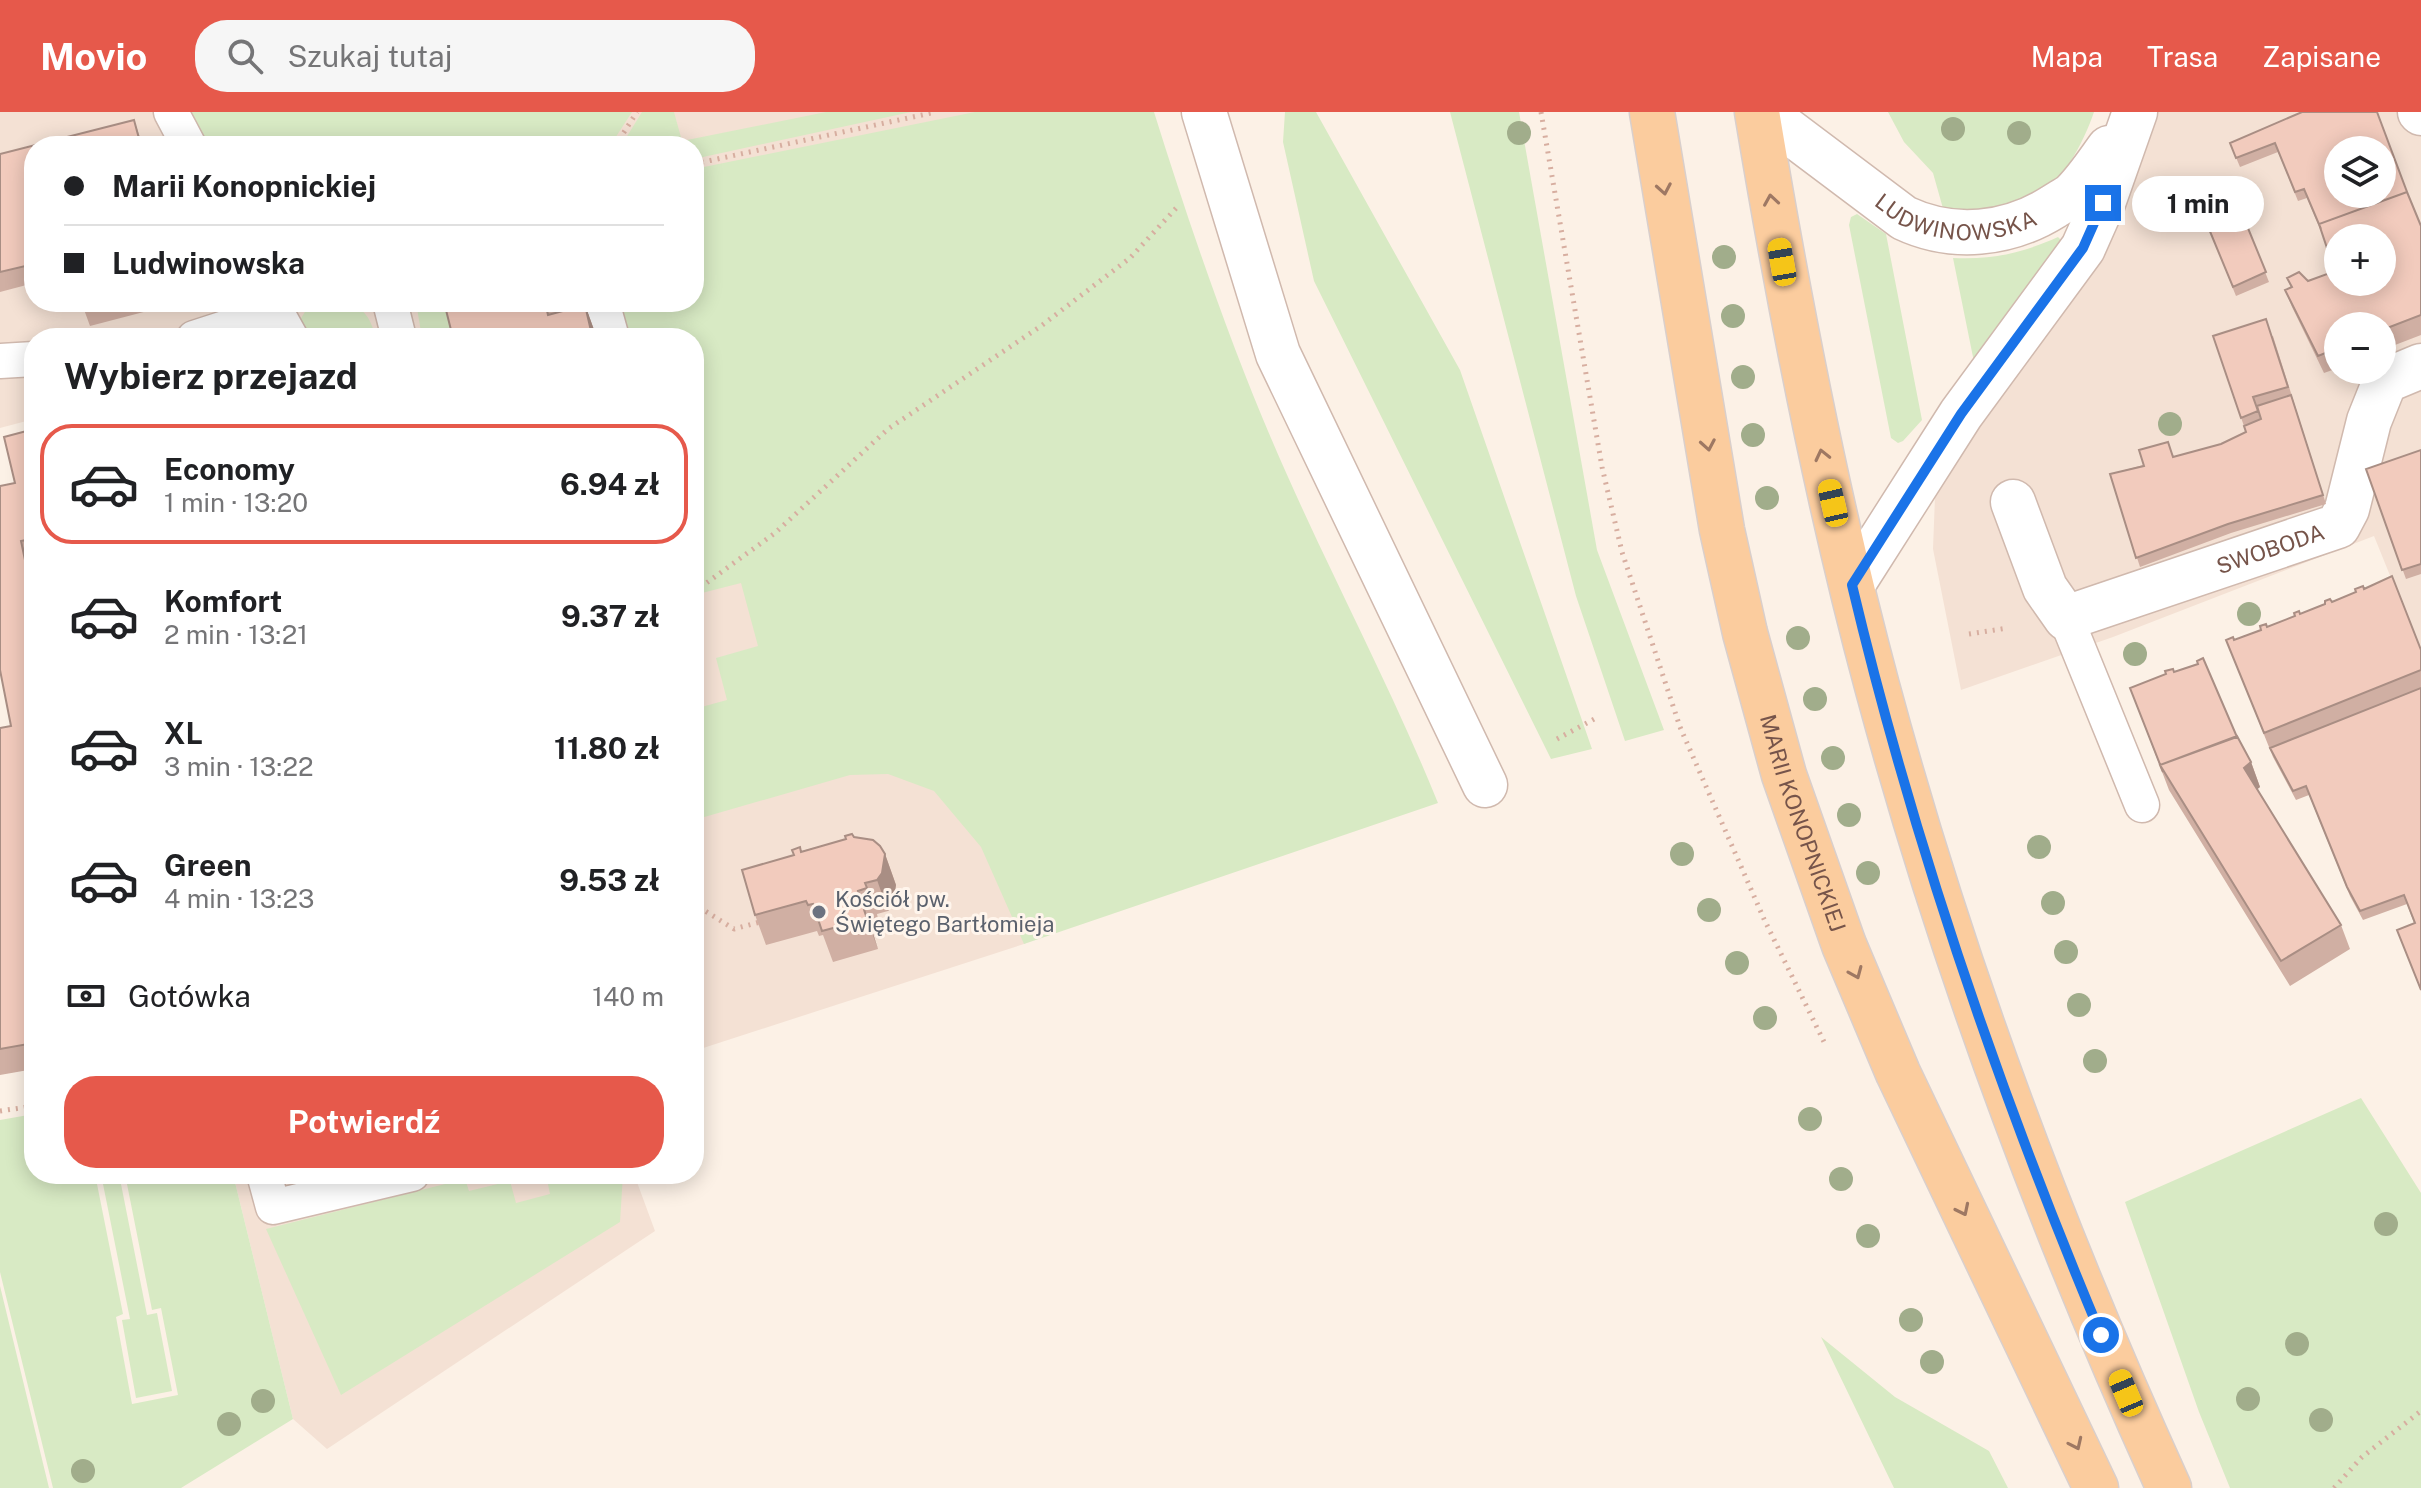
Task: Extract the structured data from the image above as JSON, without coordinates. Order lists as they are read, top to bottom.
{
  "streets": {
    "main road": ["MARII KONOPNICKIEJ"],
    "street": ["LUDWINOWSKA", "SWOBODA"]
  },
  "places": ["Kościół pw. Świętego Bartłomieja"],
  "page": {
    "header": "Movio",
    "search": "Szukaj tutaj",
    "nav": ["Mapa", "Trasa", "Zapisane"],
    "map_buttons": ["+", "−"],
    "banner": ["Marii Konopnickiej", "Ludwinowska"],
    "bubble": "1 min",
    "heading": "Wybierz przejazd",
    "list": [
      {
        "name": "Economy",
        "note": "1 min · 13:20",
        "value": "6.94 zł"
      },
      {
        "name": "Komfort",
        "note": "2 min · 13:21",
        "value": "9.37 zł"
      },
      {
        "name": "XL",
        "note": "3 min · 13:22",
        "value": "11.80 zł"
      },
      {
        "name": "Green",
        "note": "4 min · 13:23",
        "value": "9.53 zł"
      }
    ],
    "pay": ["Gotówka", "140 m"],
    "buttons": "Potwierdź"
  }
}
